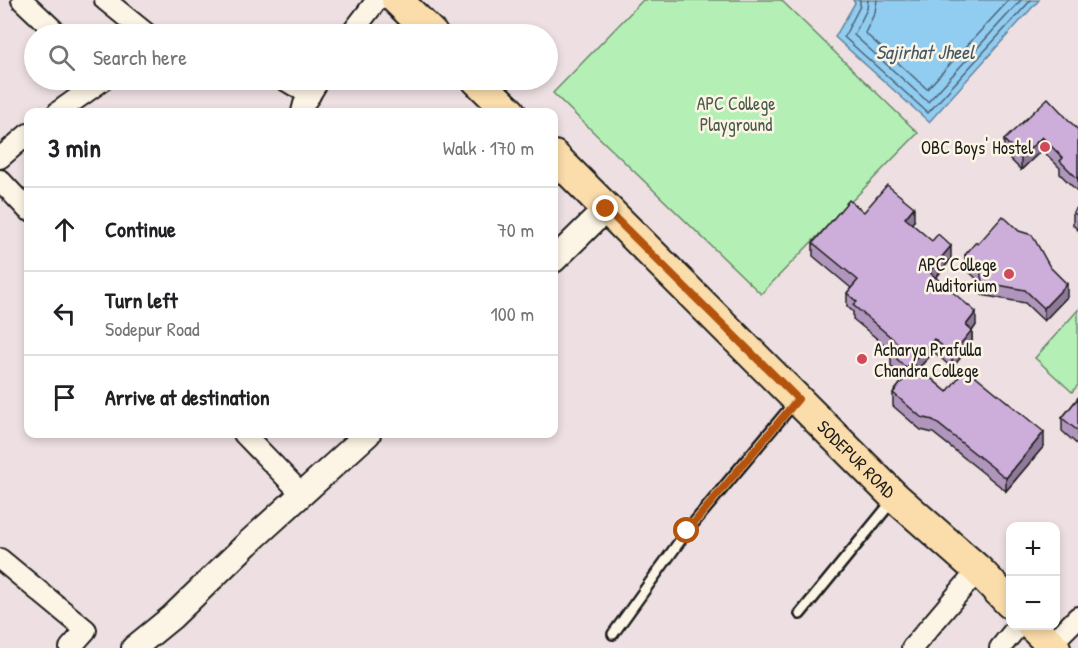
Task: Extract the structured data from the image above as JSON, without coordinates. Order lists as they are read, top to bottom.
{
  "streets": {
    "main road": ["SODEPUR ROAD"]
  },
  "water": ["Sajirhat Jheel"],
  "parks": ["APC College Playground"],
  "places": ["OBC Boys' Hostel", "APC College Auditorium", "Acharya Prafulla Chandra College"],
  "page": {
    "search": "Search here",
    "heading": ["3 min", "Walk · 170 m"],
    "list": [
      ["Continue", "70 m"],
      ["Turn left", "Sodepur Road", "100 m"],
      "Arrive at destination"
    ],
    "map_buttons": ["+", "−"]
  }
}
